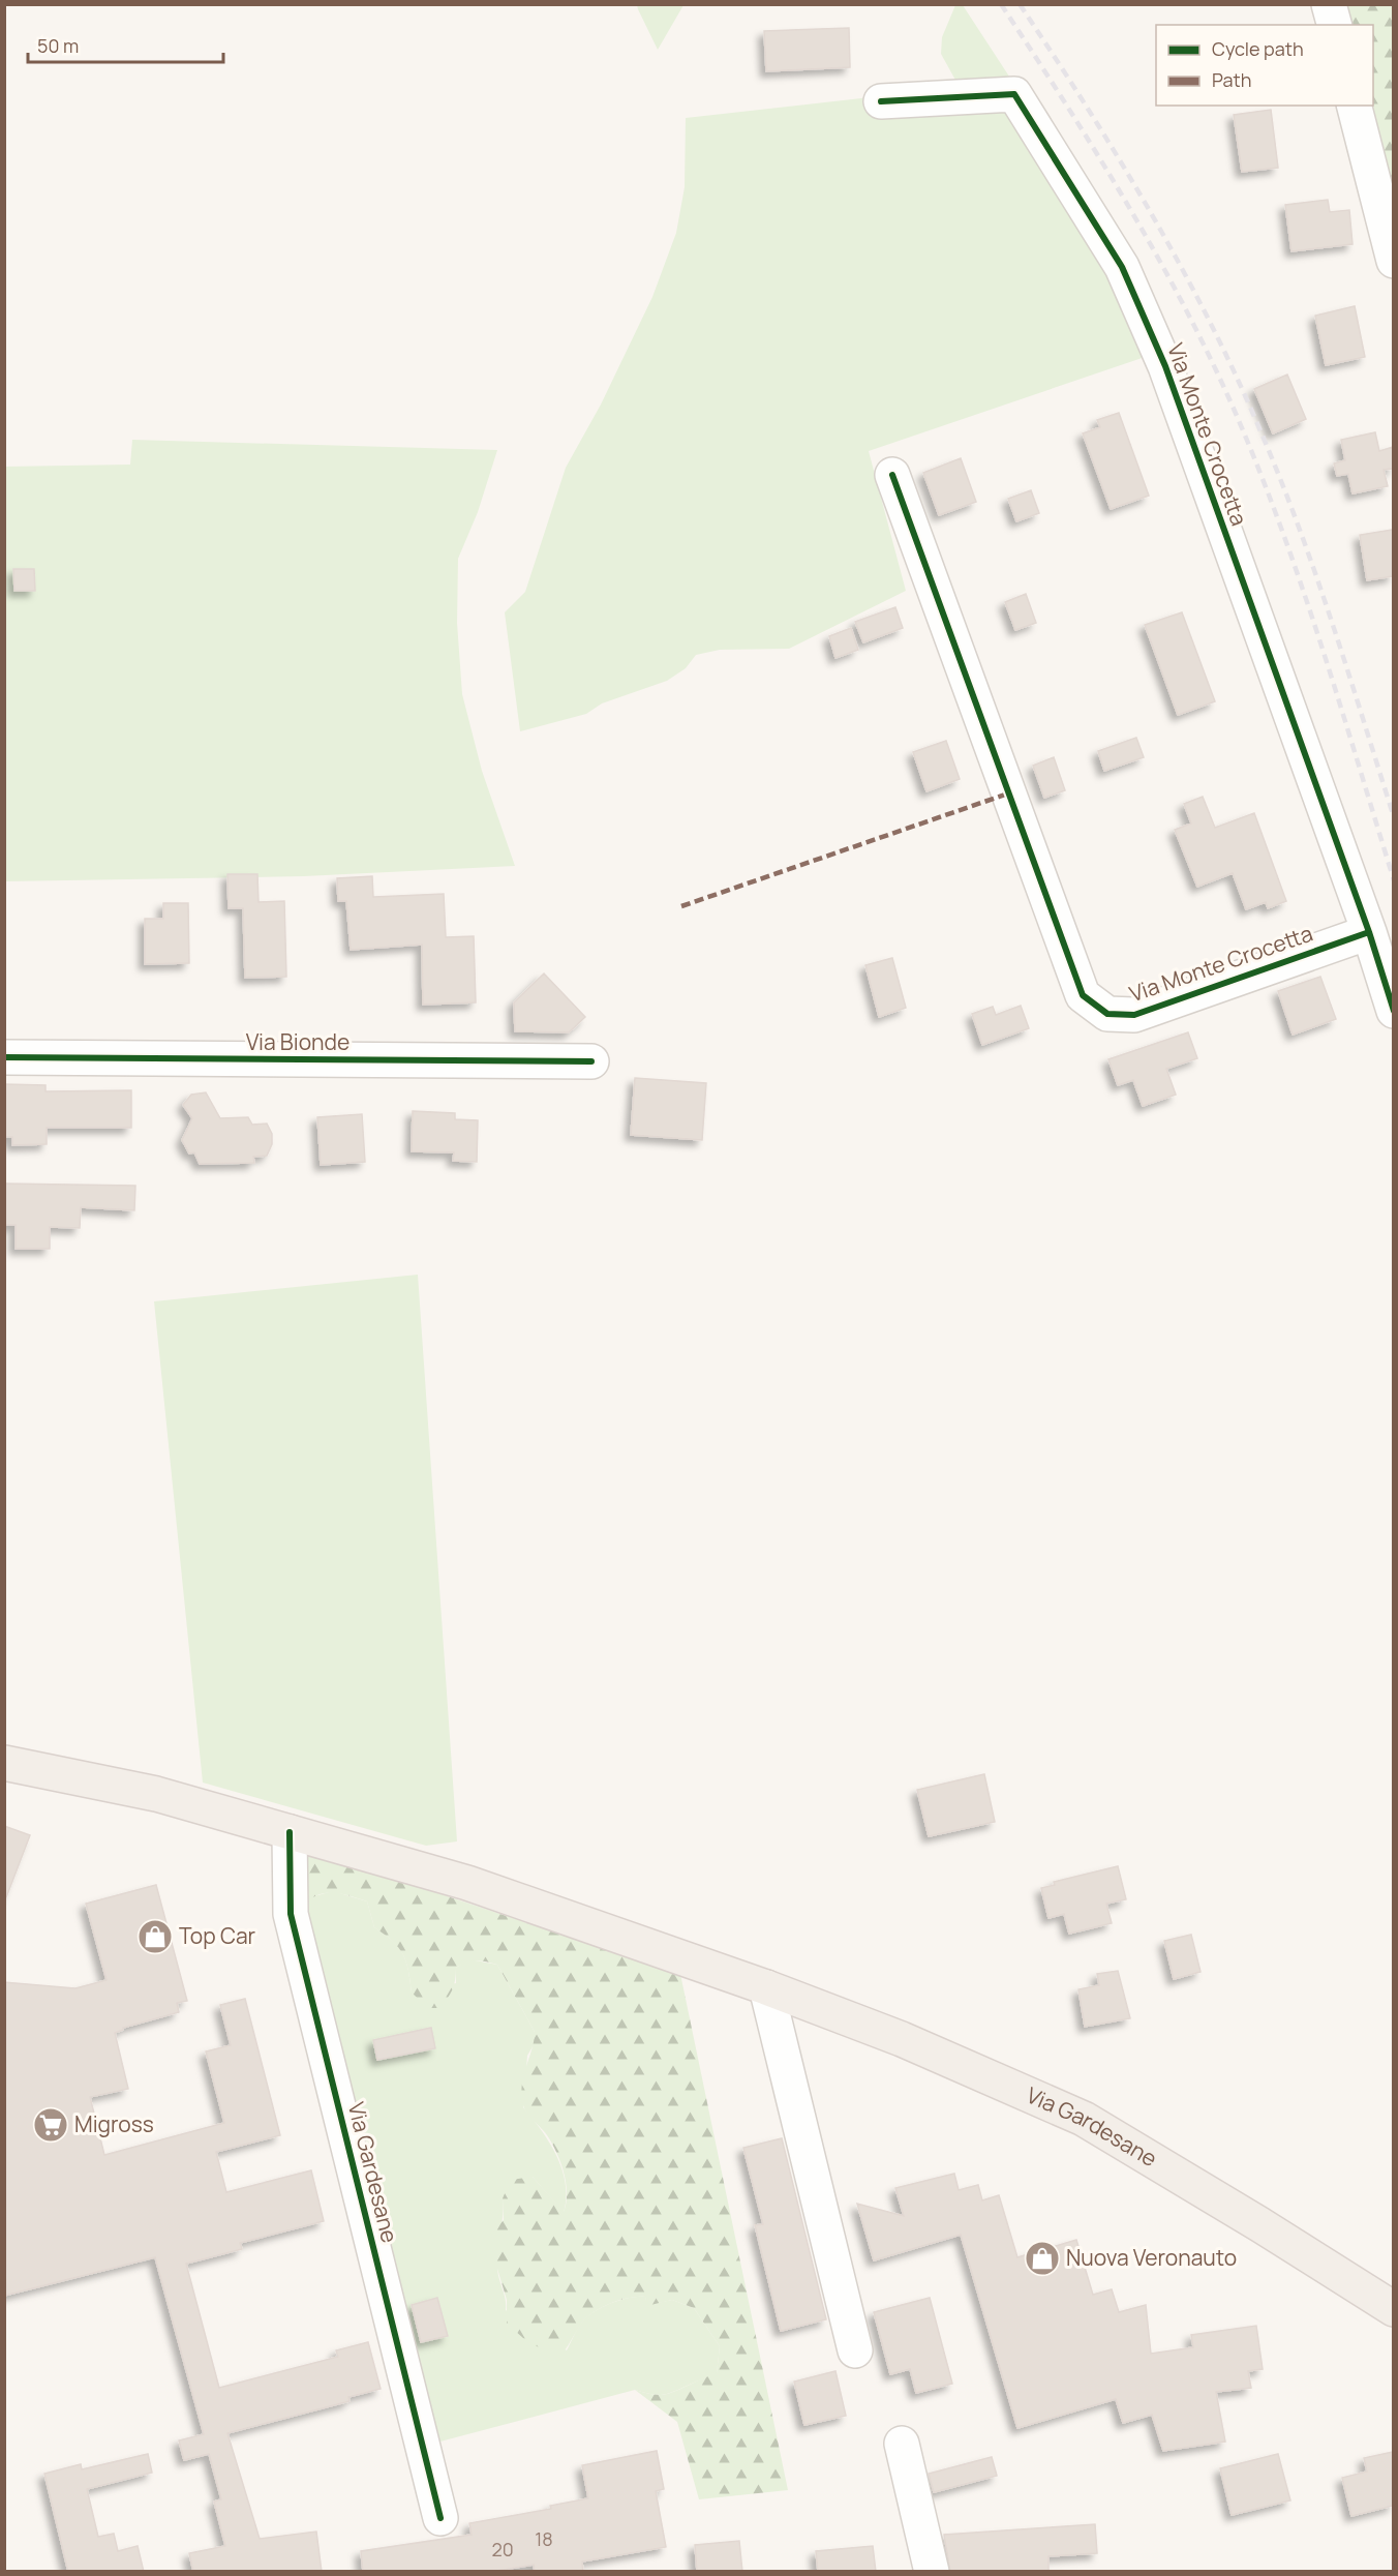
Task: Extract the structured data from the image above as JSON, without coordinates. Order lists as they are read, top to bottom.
{
  "streets": {
    "main road": ["Via Gardesane"],
    "street": ["Via Monte Crocetta", "Via Bionde"]
  },
  "places": {
    "shop": ["Top Car", "Nuova Veronauto"],
    "supermarket": ["Migross"]
  },
  "house_numbers": ["18", "20"],
  "legend": ["Cycle path", "Path"],
  "scale_bar": "50 m"
}
